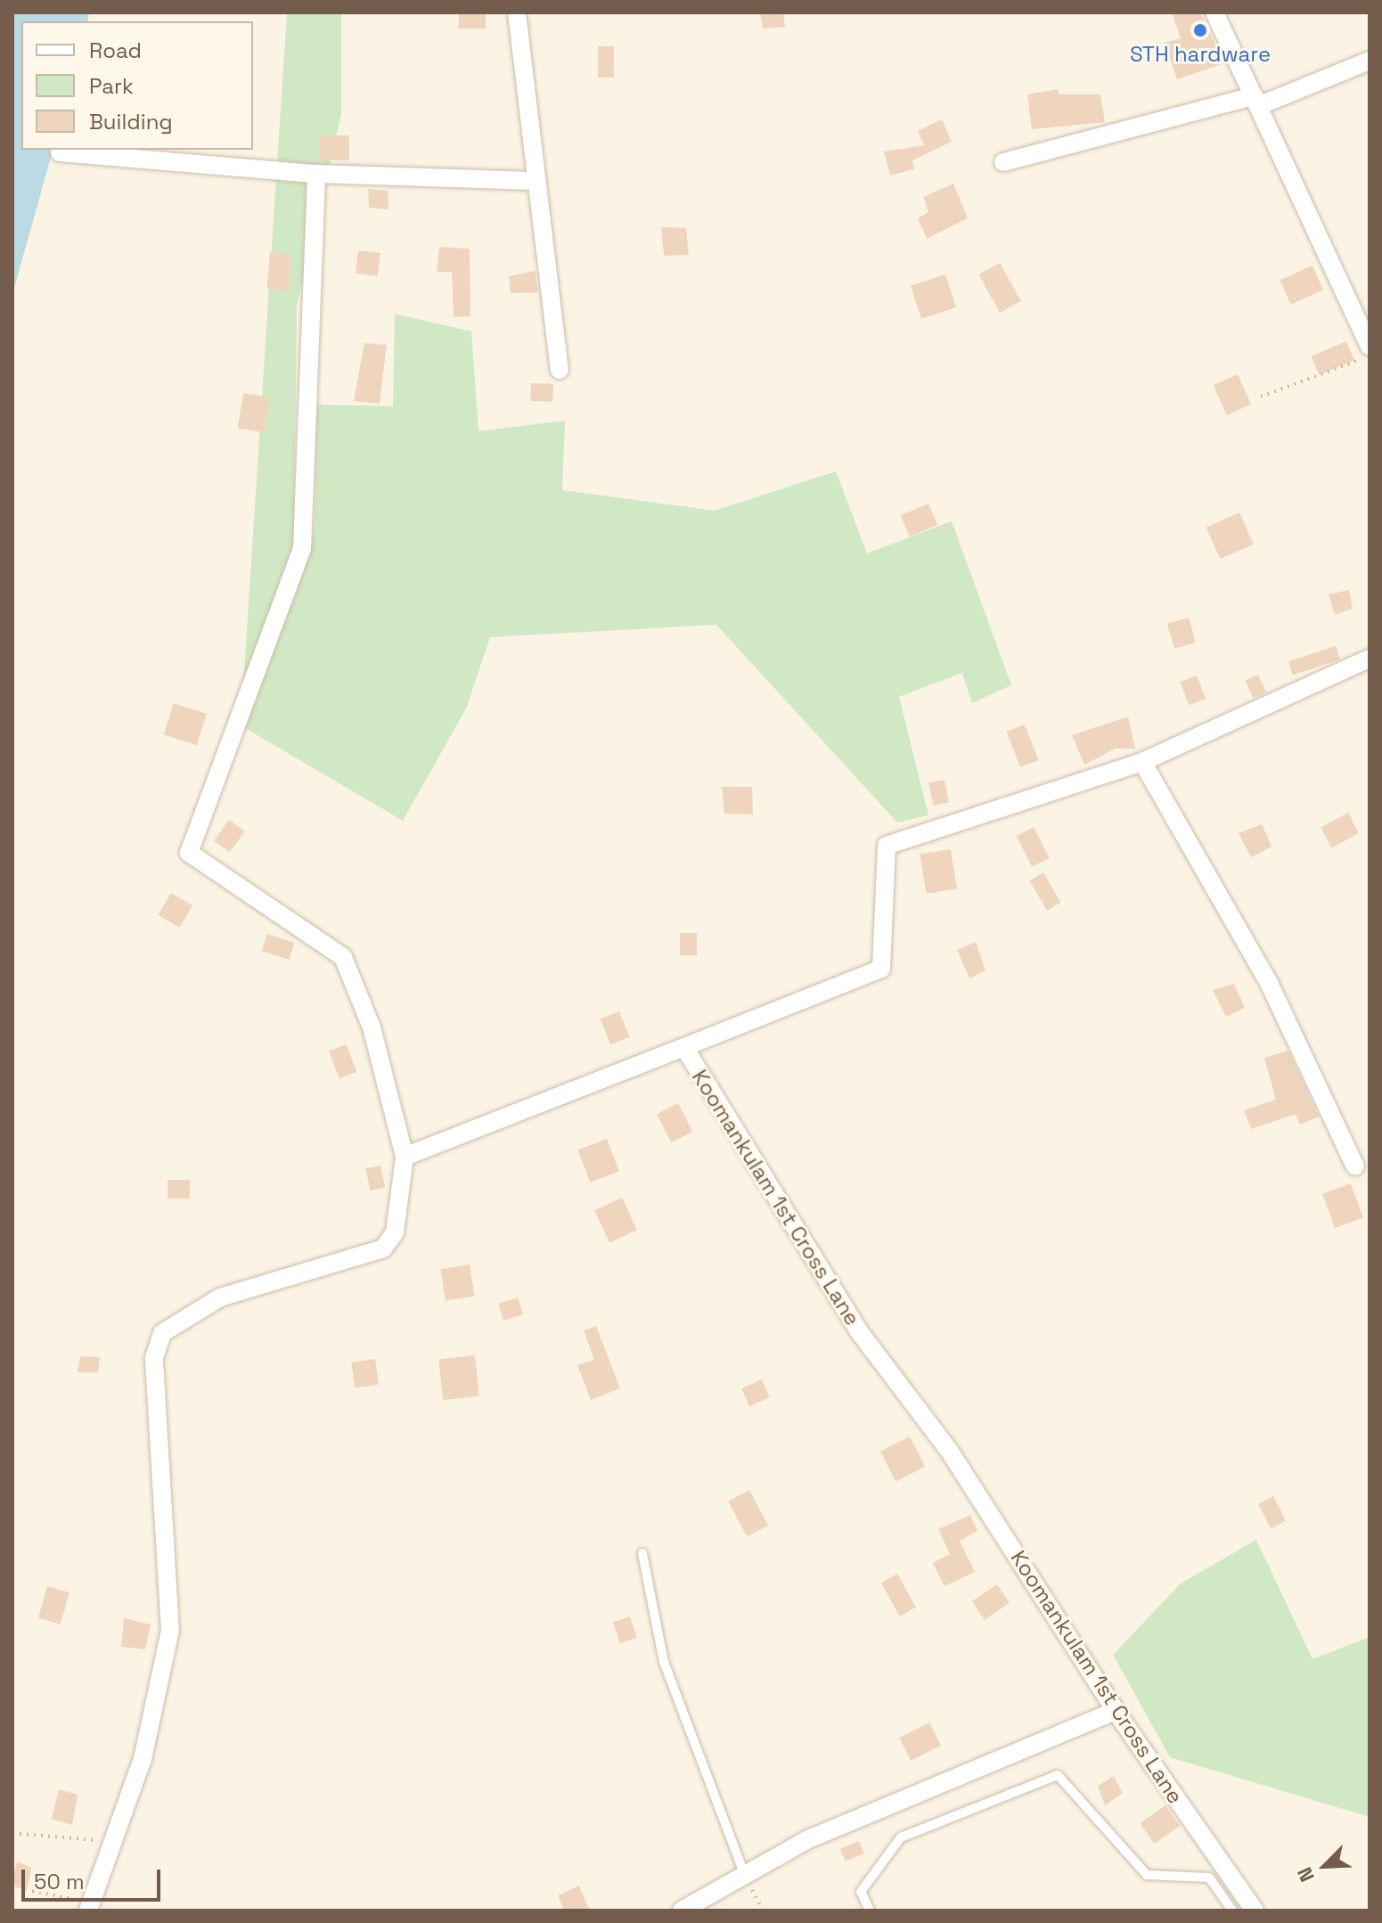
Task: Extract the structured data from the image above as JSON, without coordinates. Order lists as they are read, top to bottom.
{
  "streets": {
    "street": ["Koomankulam 1st Cross Lane"]
  },
  "places": ["STH hardware"],
  "legend": ["Road", "Park", "Building"],
  "scale_bar": "50 m",
  "north": "bottom left"
}
